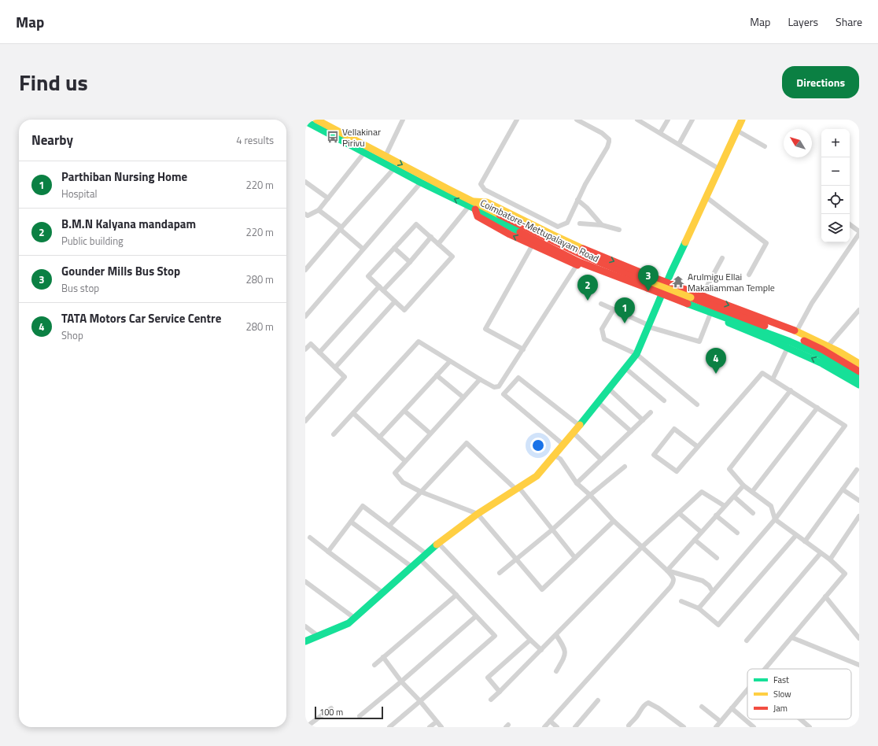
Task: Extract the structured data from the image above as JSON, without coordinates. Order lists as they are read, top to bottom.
{
  "streets": {
    "main road": ["Coimbatore-Mettupalayam Road"]
  },
  "places": {
    "bus stop": ["Vellakinar Pirivu"],
    "temple": ["Arulmigu Ellai Makaliamman Temple"]
  },
  "legend": ["Fast", "Slow", "Jam"],
  "scale_bar": "100 m",
  "north": "top left",
  "page": {
    "header": "Map",
    "nav": ["Map", "Layers", "Share"],
    "title": "Find us",
    "buttons": "Directions",
    "heading": ["Nearby", "4 results"],
    "map_buttons": ["+", "−"],
    "list": [
      {
        "mark": "1",
        "name": "Parthiban Nursing Home",
        "note": "Hospital",
        "value": "220 m"
      },
      {
        "mark": "2",
        "name": "B.M.N Kalyana mandapam",
        "note": "Public building",
        "value": "220 m"
      },
      {
        "mark": "3",
        "name": "Gounder Mills Bus Stop",
        "note": "Bus stop",
        "value": "280 m"
      },
      {
        "mark": "4",
        "name": "TATA Motors Car Service Centre",
        "note": "Shop",
        "value": "280 m"
      }
    ],
    "pins": [
      "3",
      "2",
      "1",
      "4"
    ],
    "scale": "100 m"
  }
}
